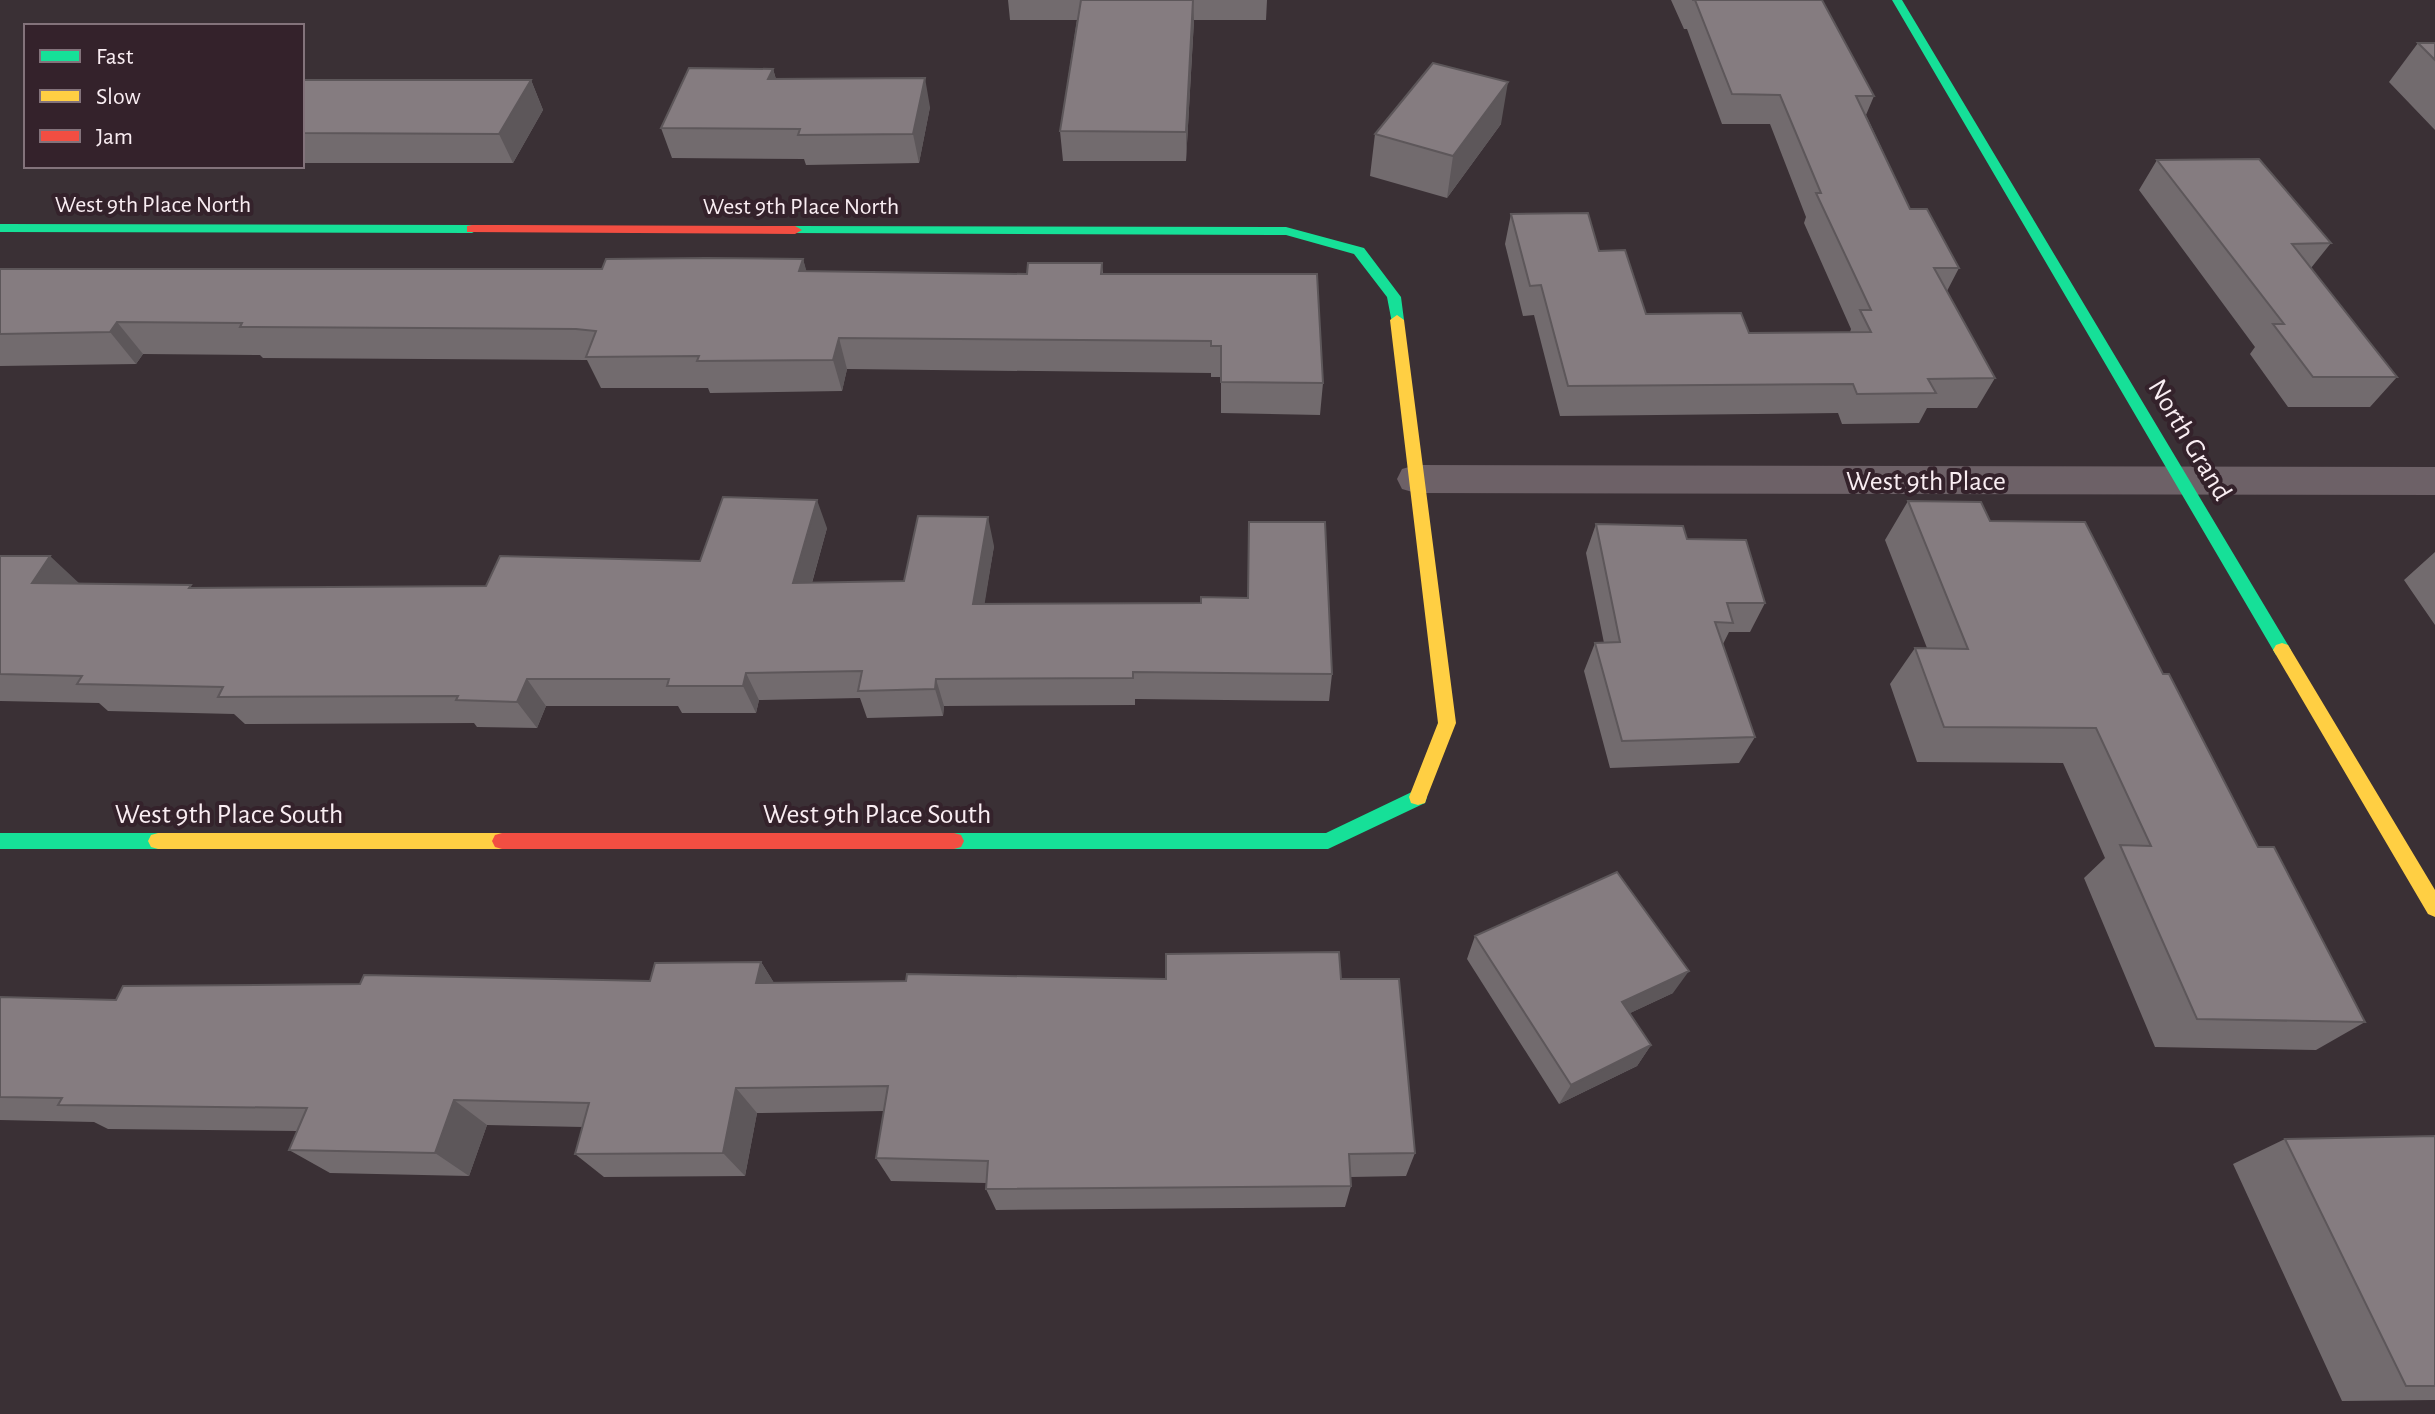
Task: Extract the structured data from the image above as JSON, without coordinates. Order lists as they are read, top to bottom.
{
  "streets": {
    "street": [
      "West 9th Place North",
      "North Grand",
      "West 9th Place",
      "West 9th Place South"
    ]
  },
  "crossings": [
    ["West 9th Place North", "West 9th Place"],
    ["West 9th Place North", "West 9th Place South"],
    ["North Grand", "West 9th Place"],
    ["West 9th Place", "West 9th Place South"]
  ],
  "legend": ["Fast", "Slow", "Jam"]
}
